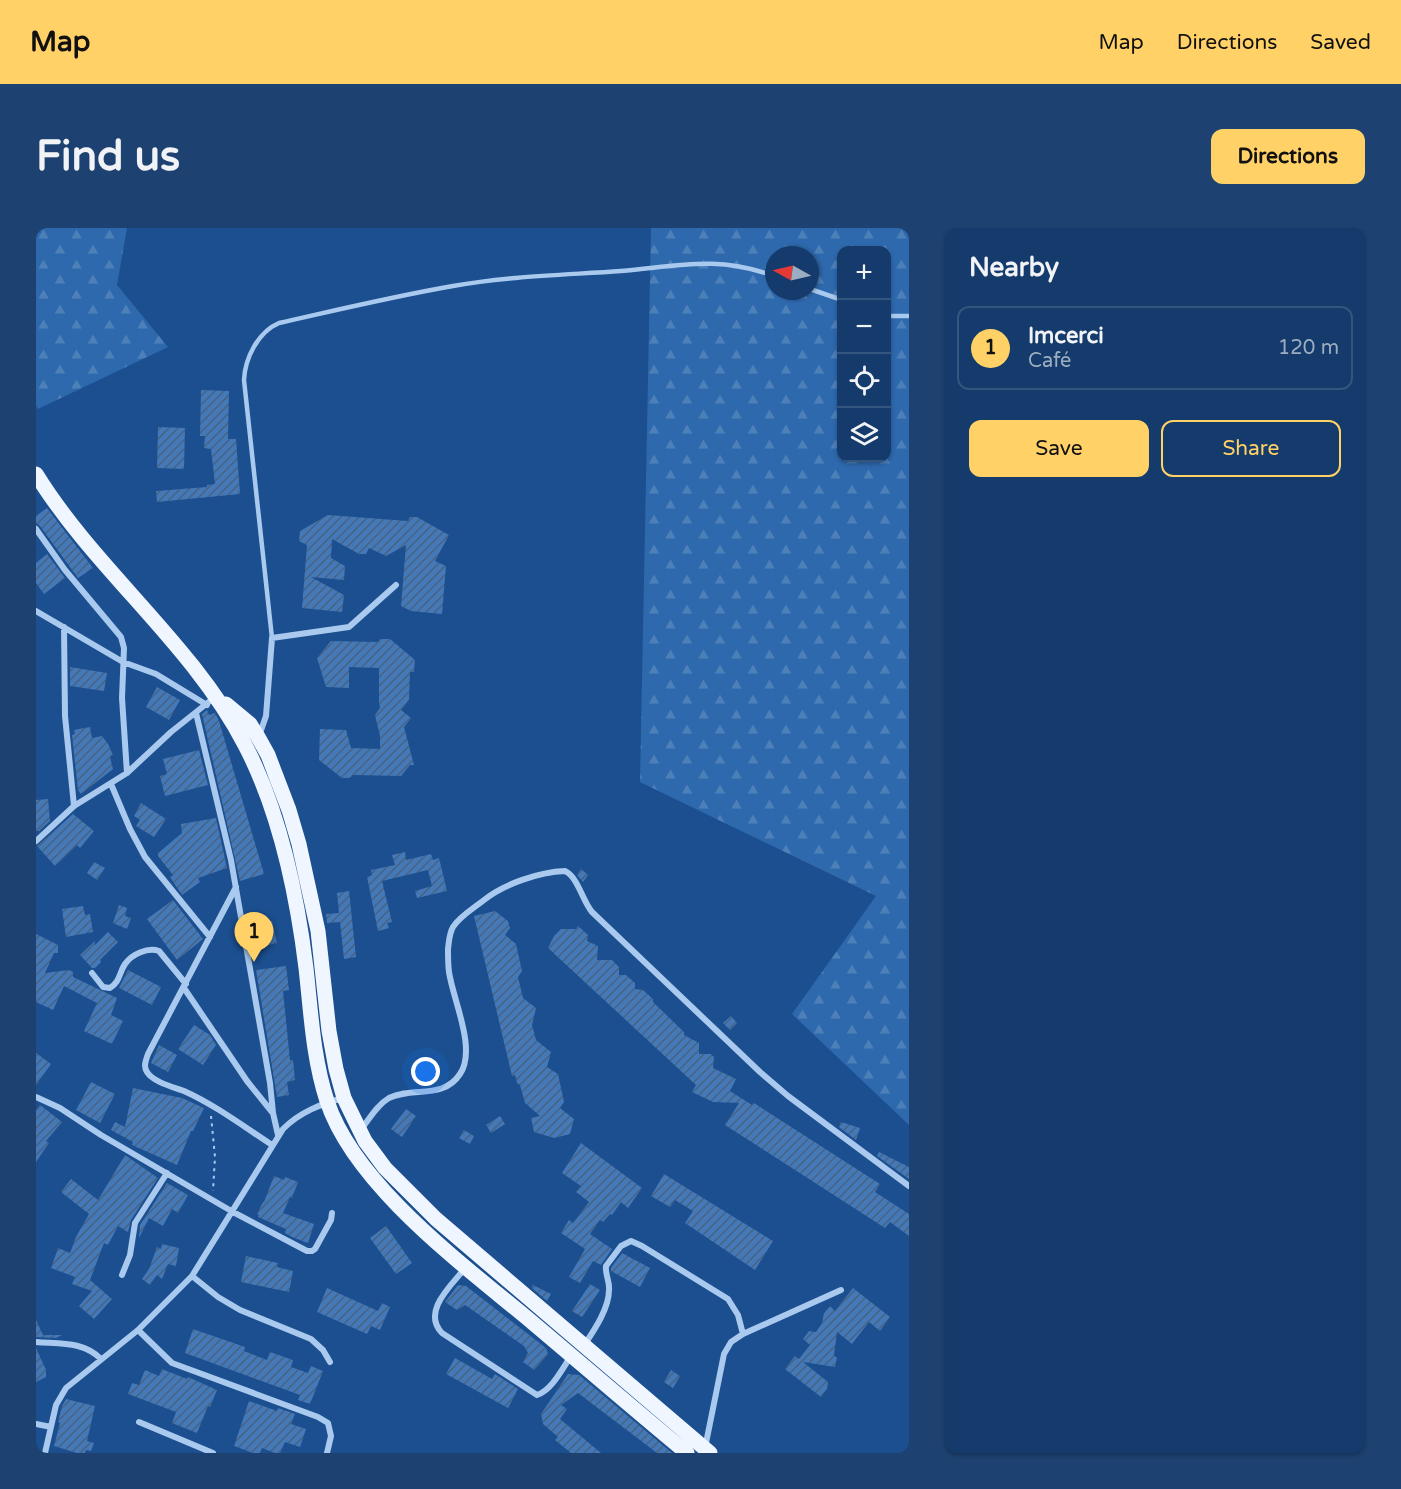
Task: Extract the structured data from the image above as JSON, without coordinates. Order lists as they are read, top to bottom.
{
  "north": "left",
  "page": {
    "header": "Map",
    "nav": ["Map", "Directions", "Saved"],
    "buttons": [
      "Directions",
      ["Save", "Share"]
    ],
    "title": "Find us",
    "heading": "Nearby",
    "map_buttons": ["+", "−"],
    "list": [
      {
        "mark": "1",
        "name": "Imcerci",
        "note": "Café",
        "value": "120 m"
      }
    ],
    "pins": "1"
  }
}
